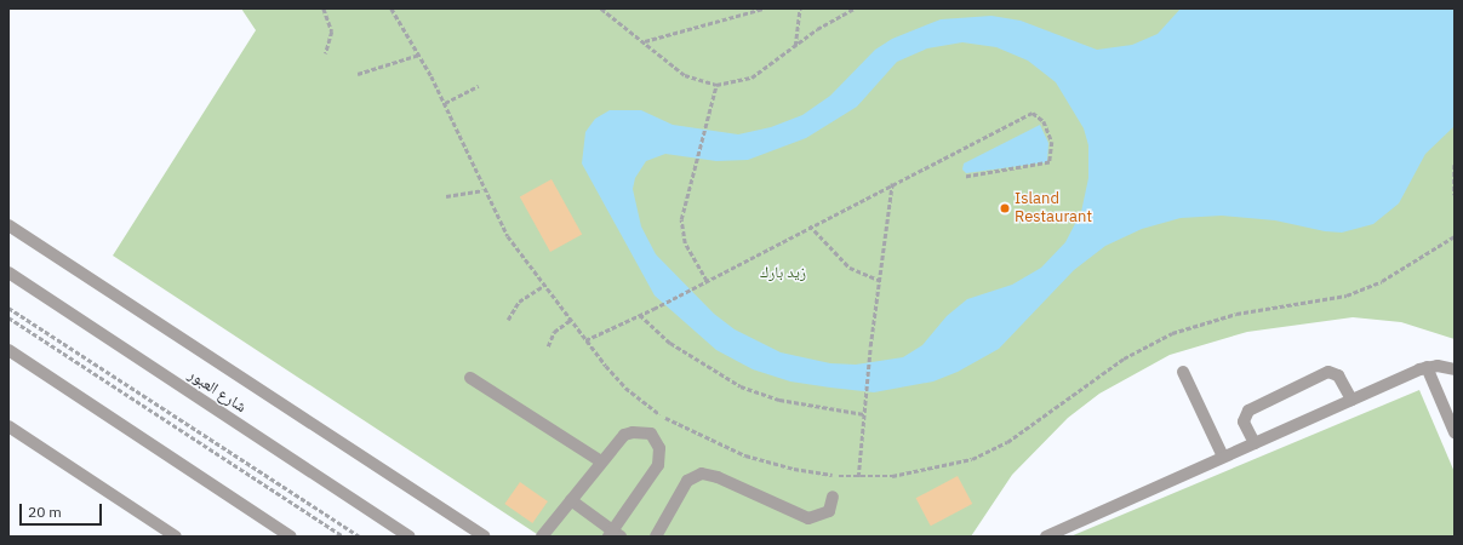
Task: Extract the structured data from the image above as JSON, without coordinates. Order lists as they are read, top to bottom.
{
  "streets": {
    "street": ["شارع العبور"]
  },
  "parks": ["زيد بارك"],
  "places": ["Island Restaurant"],
  "scale_bar": "20 m"
}
